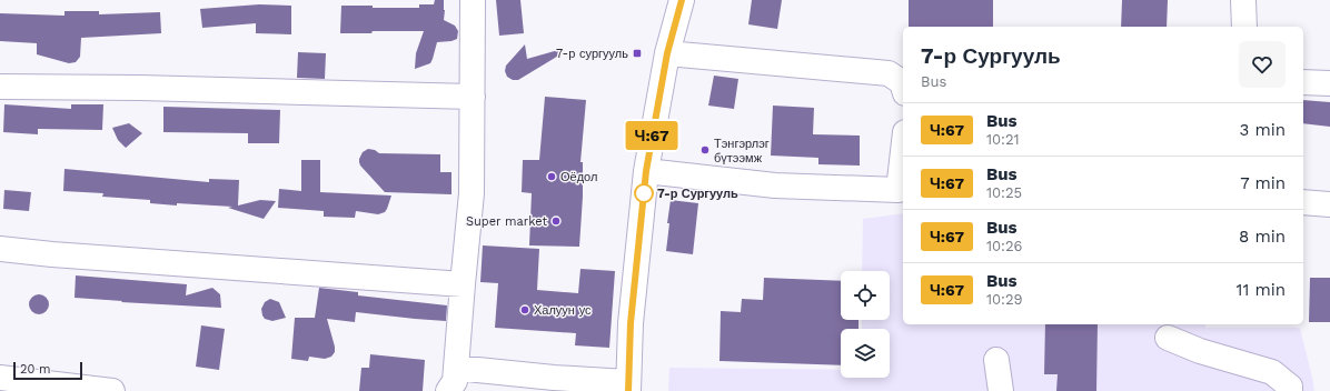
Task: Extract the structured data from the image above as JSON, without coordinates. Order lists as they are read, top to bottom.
{
  "places": {
    "transit": ["7-р сургууль"],
    "other": [
      "Тэнгэрлэг бүтээмж",
      "Оёдол",
      "7-р Сургууль",
      "Super market",
      "Халуун ус"
    ]
  },
  "lines": ["bus line Ч:67"],
  "scale_bar": "20 m",
  "page": {
    "on_map": "Ч:67",
    "heading": ["7-р Сургууль", "Bus"],
    "list": [
      {
        "mark": "Ч:67",
        "name": "Bus",
        "note": "10:21",
        "value": "3 min"
      },
      {
        "mark": "Ч:67",
        "name": "Bus",
        "note": "10:25",
        "value": "7 min"
      },
      {
        "mark": "Ч:67",
        "name": "Bus",
        "note": "10:26",
        "value": "8 min"
      },
      {
        "mark": "Ч:67",
        "name": "Bus",
        "note": "10:29",
        "value": "11 min"
      }
    ],
    "scale": "20 m"
  }
}
